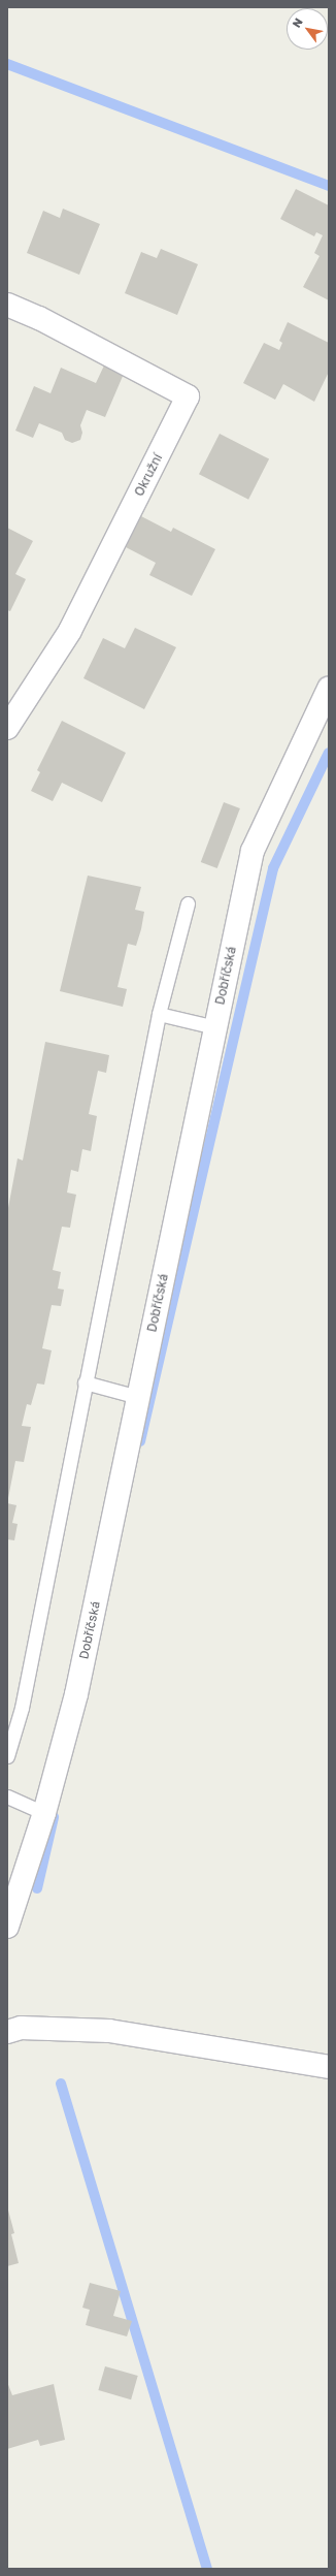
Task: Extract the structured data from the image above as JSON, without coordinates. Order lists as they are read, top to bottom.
{
  "streets": {
    "street": ["Okružní", "Dobříčská"]
  },
  "north": "top left"
}
